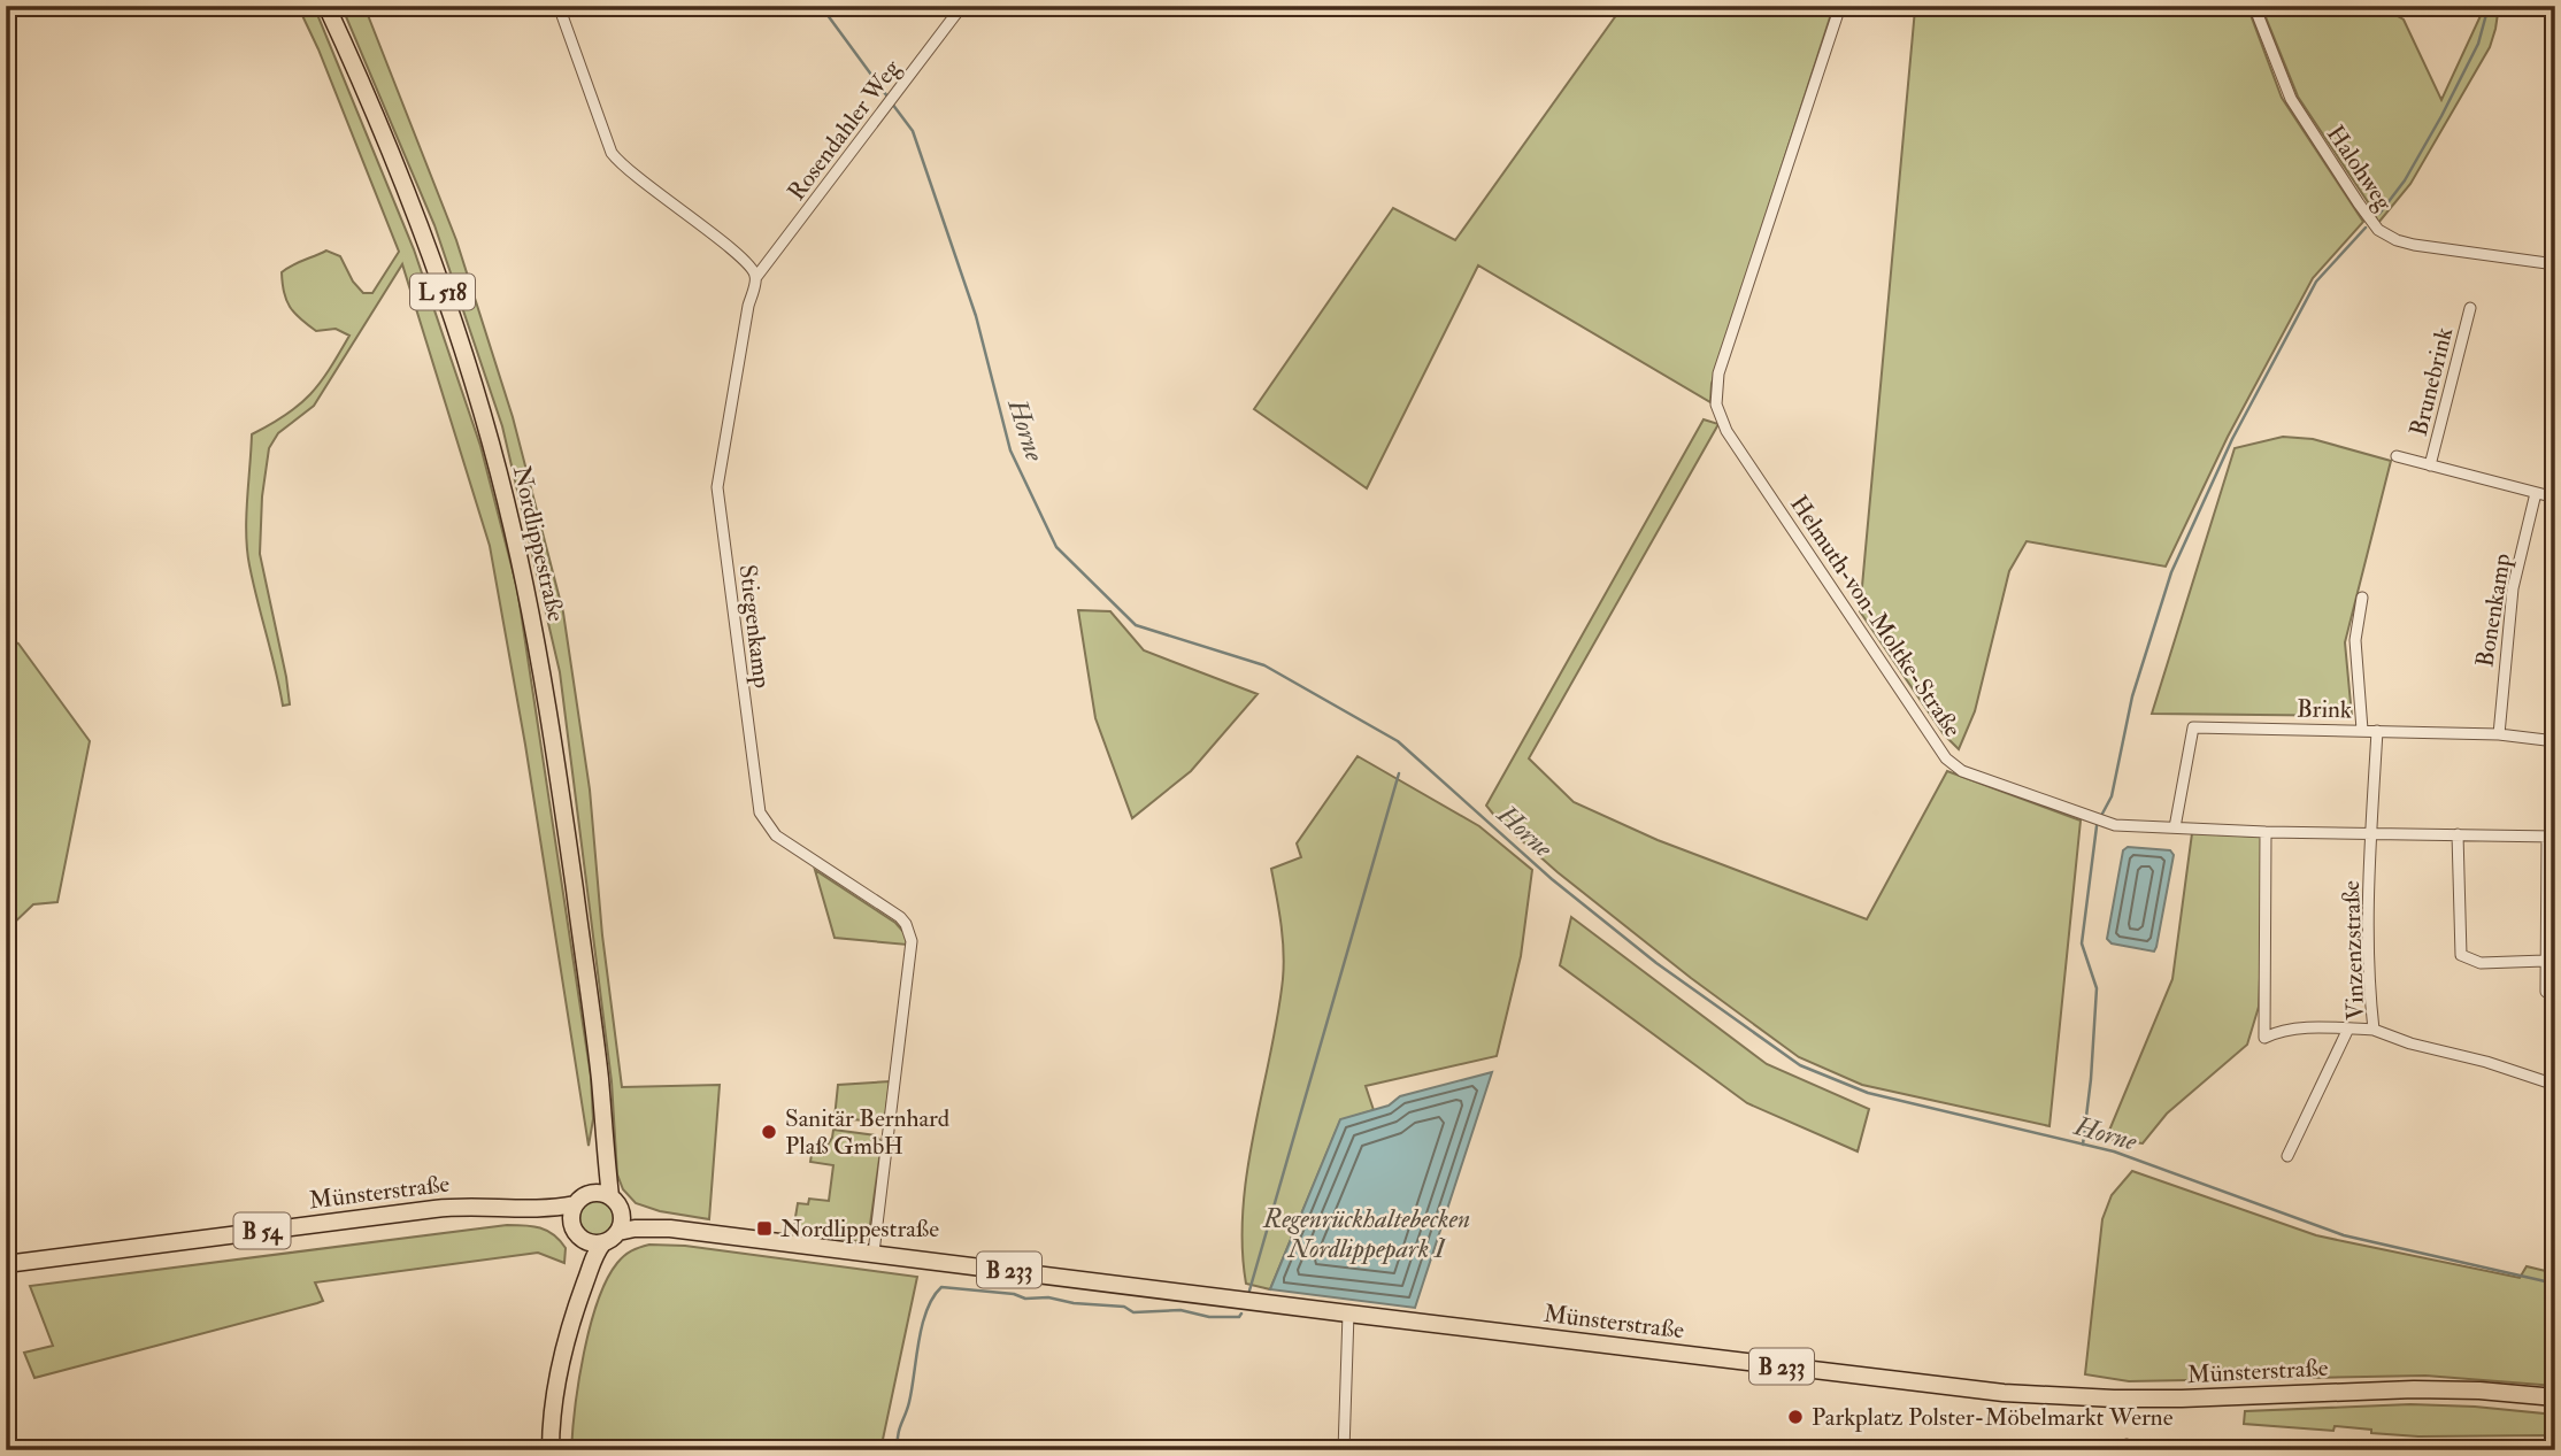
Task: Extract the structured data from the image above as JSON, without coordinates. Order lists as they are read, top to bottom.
{
  "streets": {
    "main road": [
      "L 518",
      "Nordlippestraße",
      "Münsterstraße",
      "B 54",
      "B 233"
    ],
    "street": [
      "Rosendahler Weg",
      "Halohweg",
      "Brunebrink",
      "Bonenkamp",
      "Helmuth-von-Moltke-Straße",
      "Stiegenkamp",
      "Brink",
      "Vinzenzstraße"
    ]
  },
  "crossings": [
    ["Rosendahler Weg", "Stiegenkamp"],
    ["Nordlippestraße", "Münsterstraße"],
    ["Bonenkamp", "Brink"],
    ["Helmuth-von-Moltke-Straße", "Brink"],
    ["Helmuth-von-Moltke-Straße", "Vinzenzstraße"],
    ["Stiegenkamp", "Münsterstraße"],
    ["Brink", "Vinzenzstraße"]
  ],
  "water": ["Horne", "Regenrückhaltebecken Nordlippepark I"],
  "places": {
    "other": ["Sanitär Bernhard Plaß GmbH", "Parkplatz Polster-Möbelmarkt Werne"],
    "transit": ["Nordlippestraße"]
  }
}
